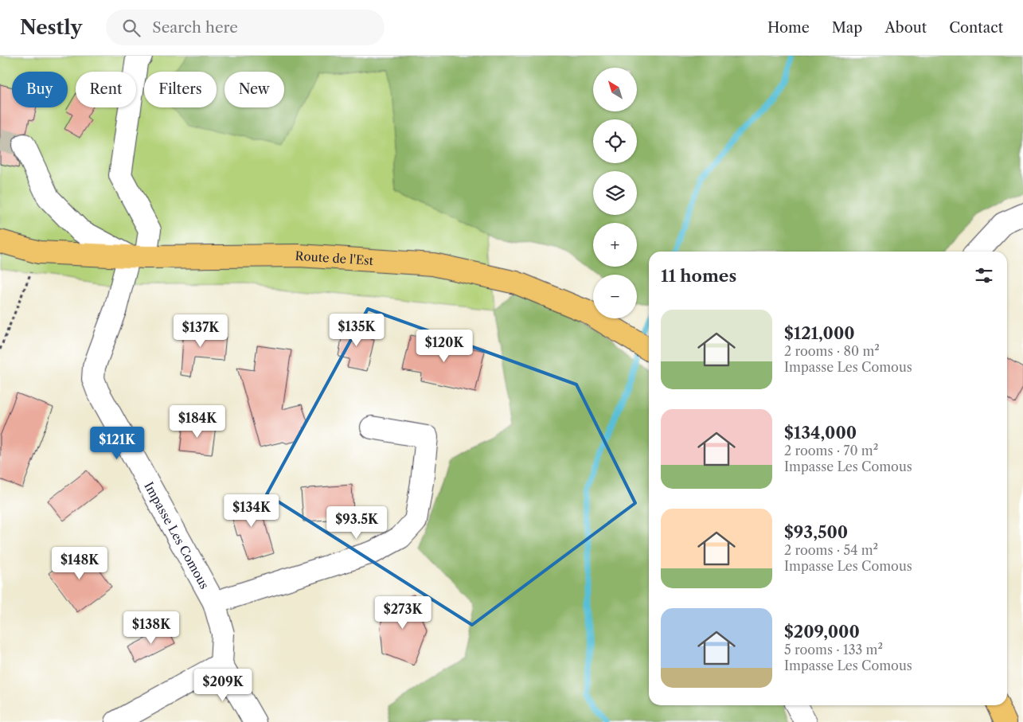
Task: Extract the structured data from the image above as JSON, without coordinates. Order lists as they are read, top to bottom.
{
  "streets": {
    "main road": ["Route de l'Est"],
    "street": ["Impasse Les Comous"]
  },
  "crossings": [
    ["Route de l'Est", "Impasse Les Comous"]
  ],
  "north": "top left",
  "page": {
    "header": "Nestly",
    "search": "Search here",
    "nav": [
      "Home",
      "Map",
      "About",
      "Contact"
    ],
    "map_buttons": ["+", "−"],
    "chip": [
      "Buy",
      "Rent",
      "Filters",
      "New"
    ],
    "heading": "11 homes",
    "list": [
      {
        "name": "$121,000",
        "note": "2 rooms · 80 m² · Impasse Les Comous"
      },
      {
        "name": "$134,000",
        "note": "2 rooms · 70 m² · Impasse Les Comous"
      },
      {
        "name": "$93,500",
        "note": "2 rooms · 54 m² · Impasse Les Comous"
      },
      {
        "name": "$209,000",
        "note": "5 rooms · 133 m² · Impasse Les Comous"
      }
    ],
    "price": [
      "$135K",
      "$137K",
      "$120K",
      "$184K",
      "$121K",
      "$134K",
      "$93.5K",
      "$148K",
      "$273K",
      "$138K",
      "$209K"
    ]
  }
}
